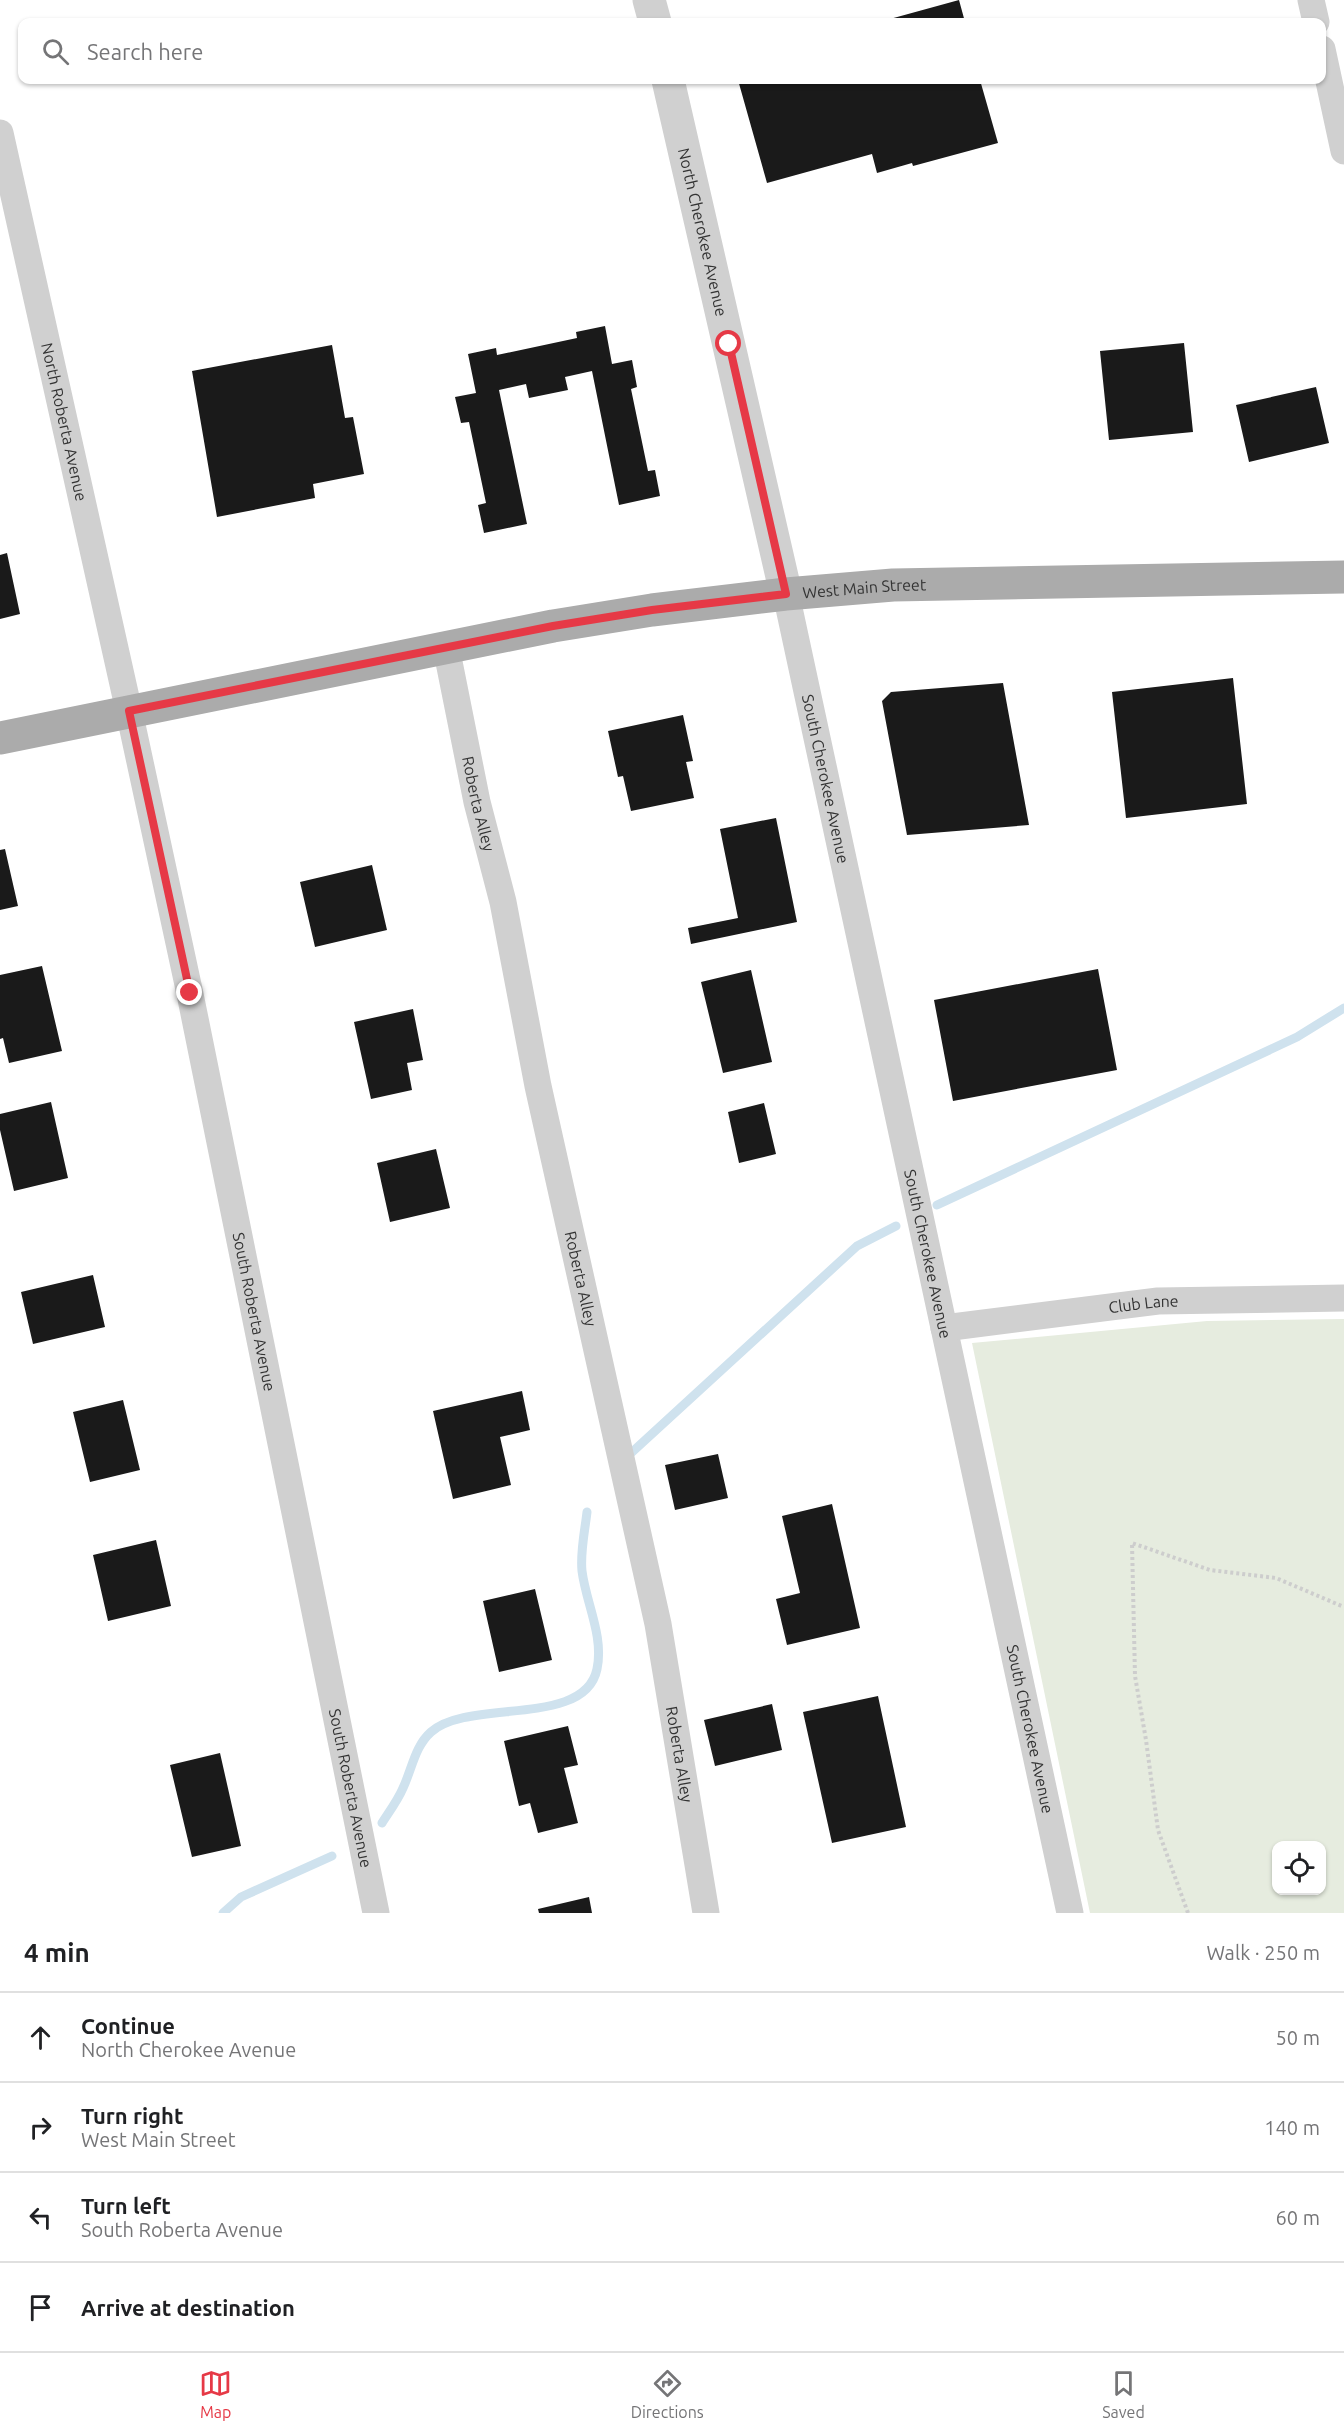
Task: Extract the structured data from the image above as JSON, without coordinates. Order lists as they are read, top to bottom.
{
  "streets": {
    "main road": ["West Main Street"],
    "street": [
      "North Cherokee Avenue",
      "North Roberta Avenue",
      "South Cherokee Avenue",
      "Roberta Alley",
      "Club Lane",
      "South Roberta Avenue"
    ]
  },
  "crossings": [
    ["North Cherokee Avenue", "West Main Street"],
    ["North Cherokee Avenue", "South Cherokee Avenue"],
    ["North Roberta Avenue", "West Main Street"],
    ["North Roberta Avenue", "South Roberta Avenue"],
    ["West Main Street", "South Cherokee Avenue"],
    ["West Main Street", "Roberta Alley"],
    ["West Main Street", "South Roberta Avenue"],
    ["South Cherokee Avenue", "Club Lane"]
  ],
  "page": {
    "search": "Search here",
    "heading": ["4 min", "Walk · 250 m"],
    "list": [
      ["Continue", "North Cherokee Avenue", "50 m"],
      ["Turn right", "West Main Street", "140 m"],
      ["Turn left", "South Roberta Avenue", "60 m"],
      "Arrive at destination"
    ],
    "nav": ["Map", "Directions", "Saved"]
  }
}
